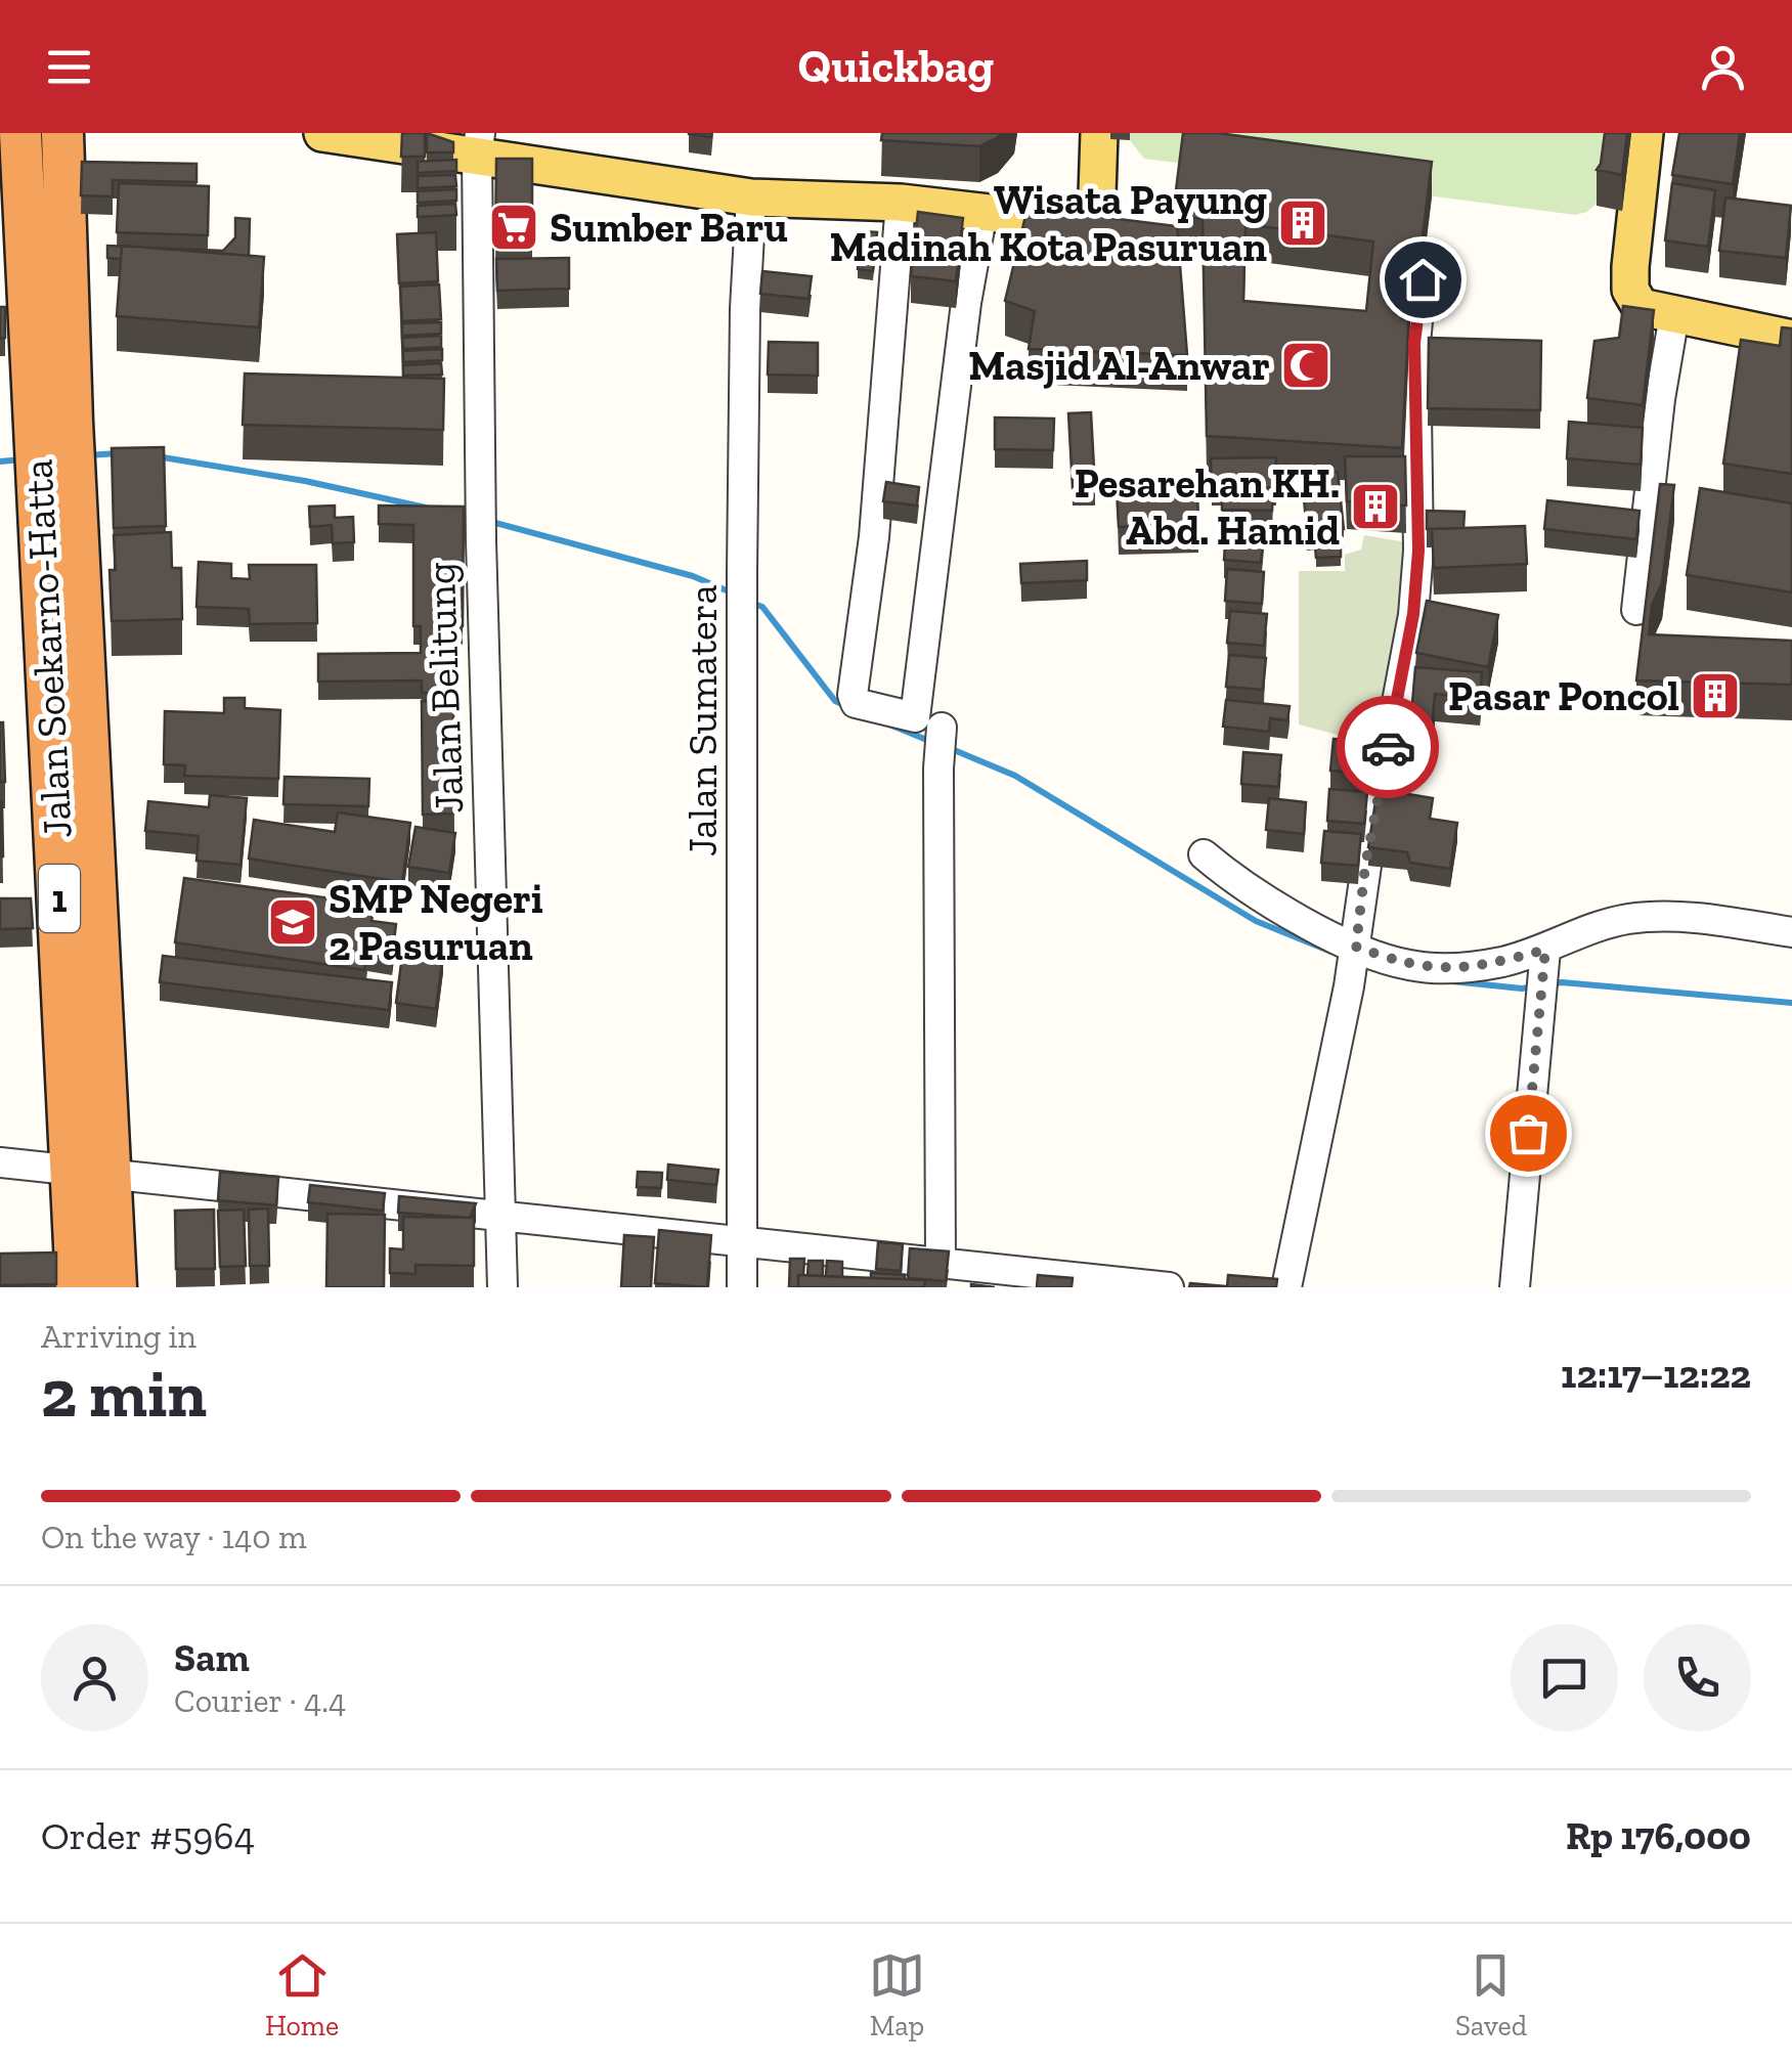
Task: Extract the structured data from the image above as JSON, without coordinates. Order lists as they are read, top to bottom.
{
  "streets": {
    "highway": ["Jalan Soekarno-Hatta", "1"],
    "street": ["Jalan Belitung", "Jalan Sumatera"]
  },
  "places": {
    "building": ["Wisata Payung Madinah Kota Pasuruan", "Pesarehan KH. Abd. Hamid", "Pasar Poncol"],
    "supermarket": ["Sumber Baru"],
    "mosque": ["Masjid Al-Anwar"],
    "school or university": ["SMP Negeri 2 Pasuruan"]
  },
  "page": {
    "header": "Quickbag",
    "heading": ["2 min", "Arriving in", "12:17–12:22"],
    "panel": [
      "Sam",
      "Courier · 4.4",
      "Order #5964",
      "Rp 176,000"
    ],
    "bar": "On the way · 140 m",
    "tabs": ["Home", "Map", "Saved"]
  }
}
